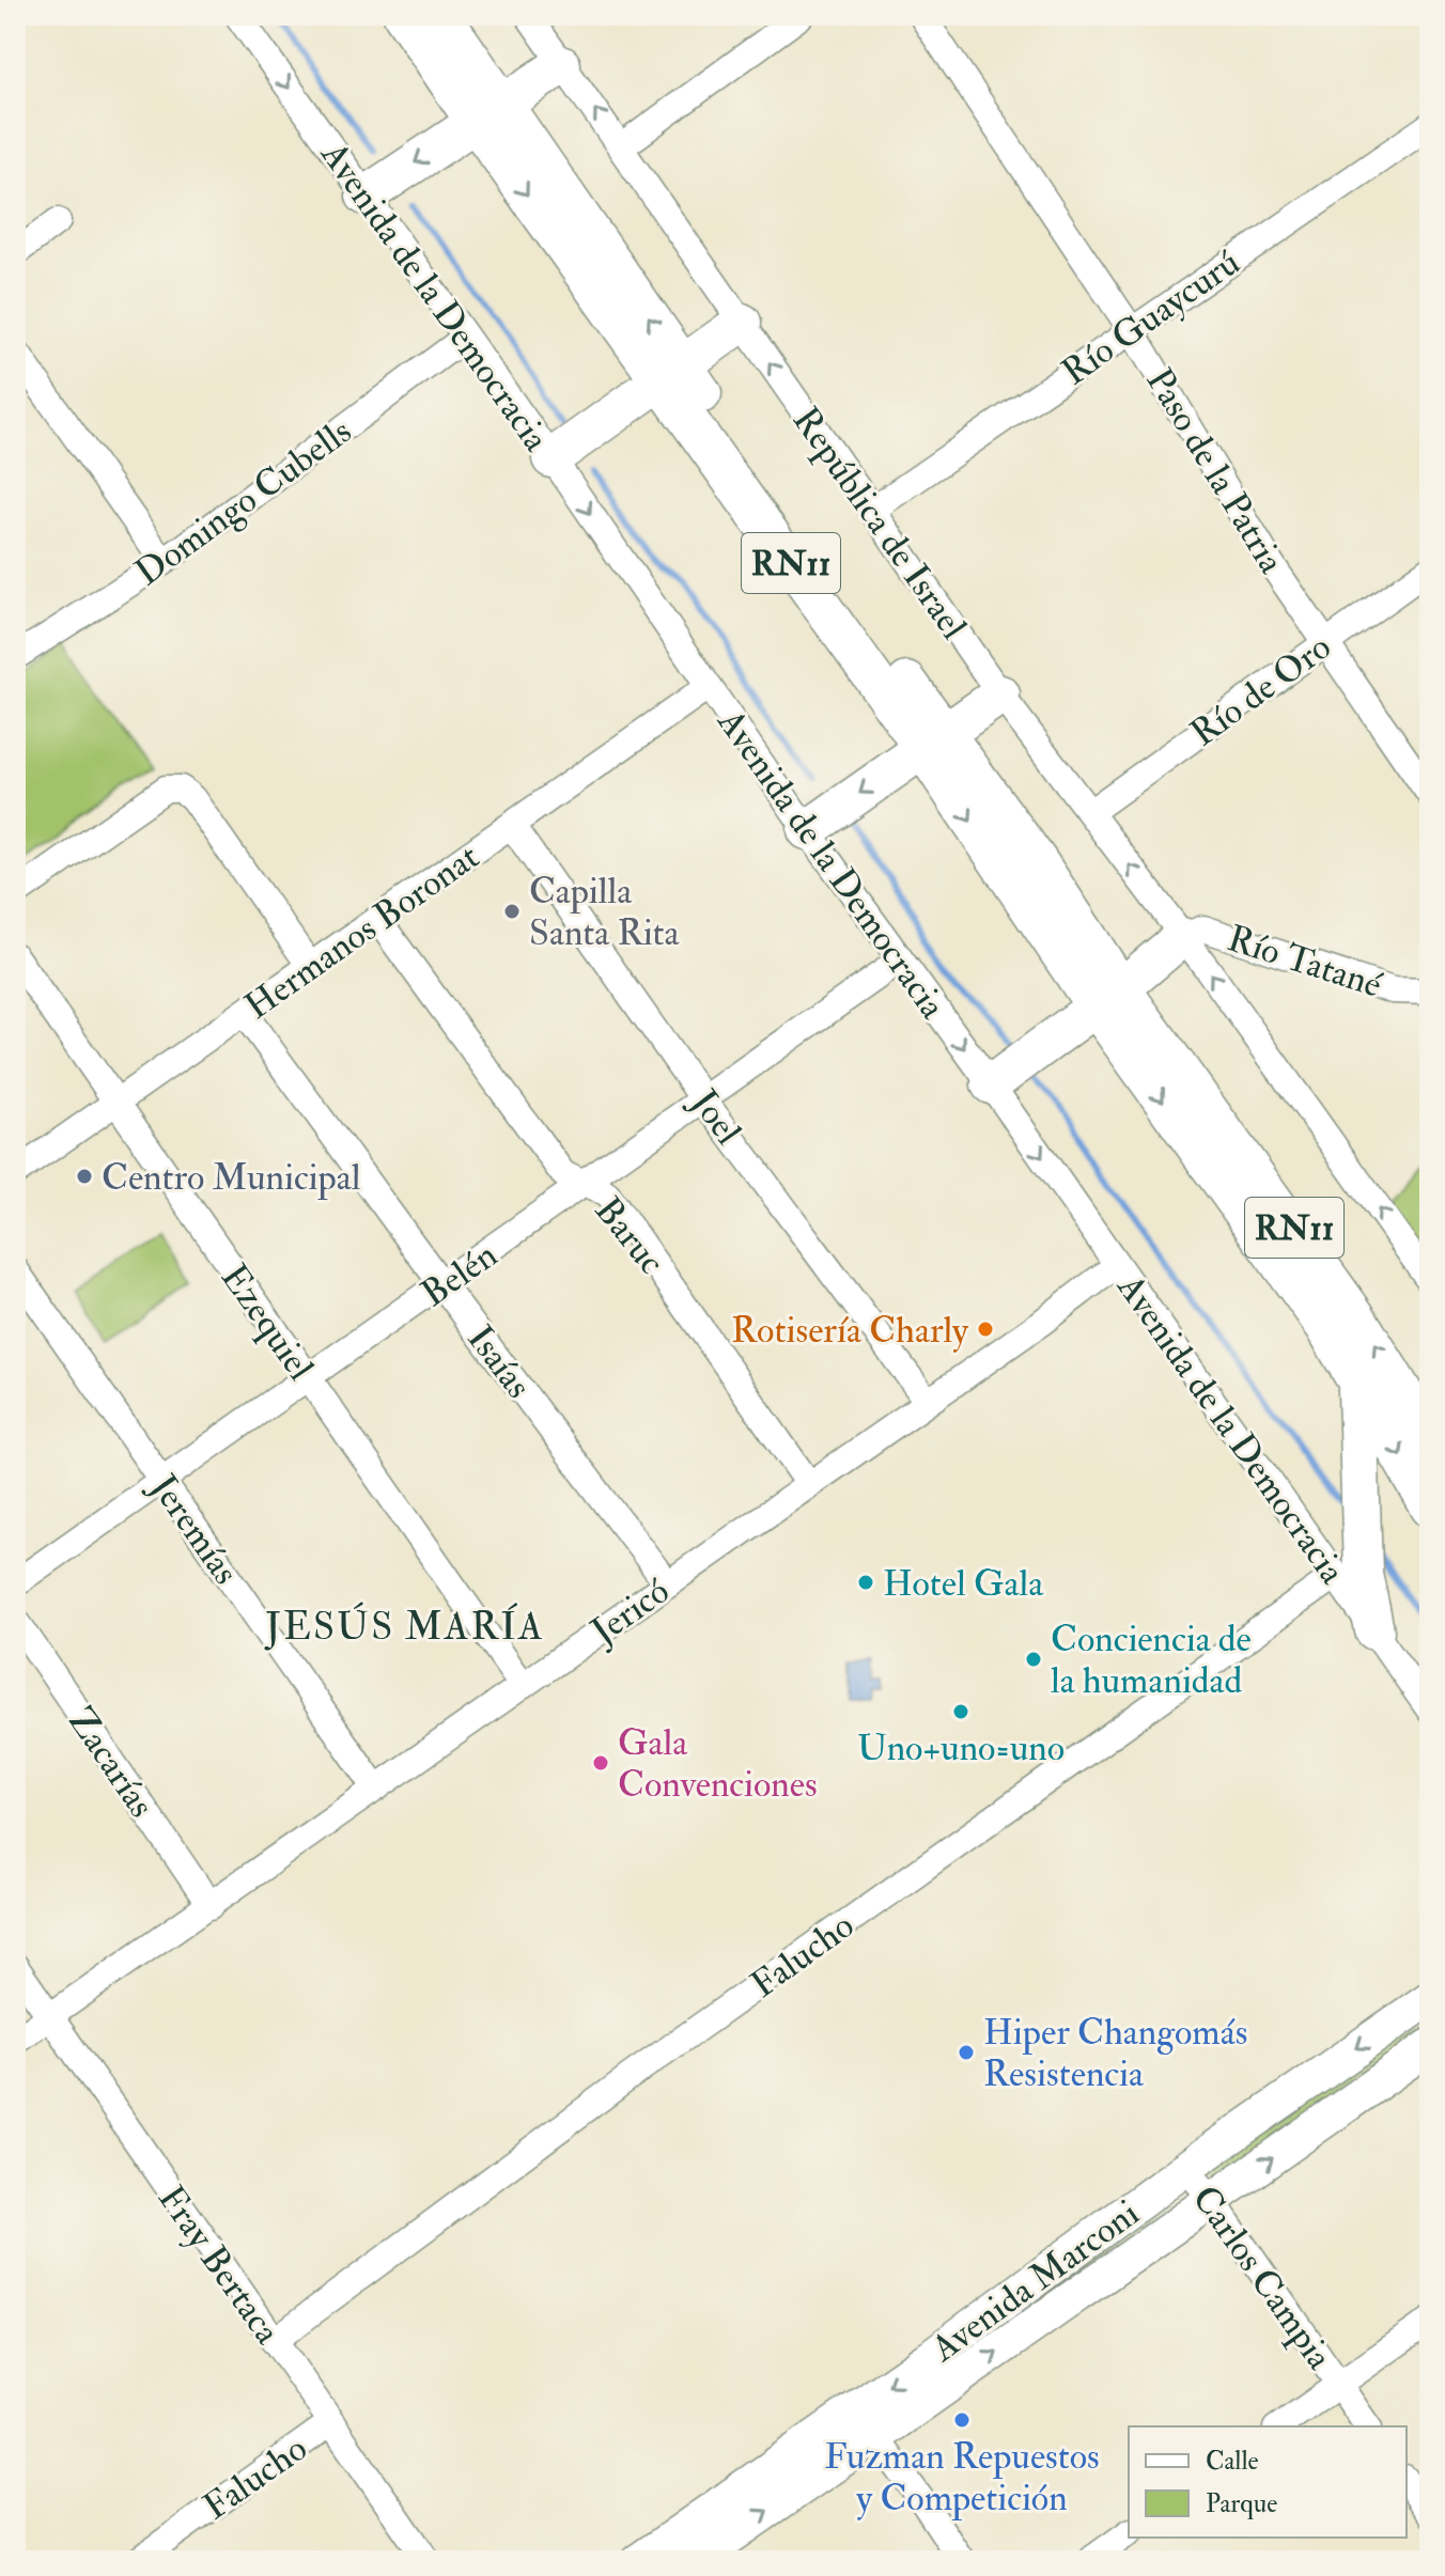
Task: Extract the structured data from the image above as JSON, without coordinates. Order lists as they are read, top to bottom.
{
  "streets": {
    "highway": ["RN11"],
    "main road": ["Avenida Marconi"],
    "street": [
      "Avenida de la Democracia",
      "Río Guaycurú",
      "Paso de la Patria",
      "Domingo Cubells",
      "República de Israel",
      "Río de Oro",
      "Hermanos Boronat",
      "Río Tatané",
      "Joel",
      "Baruc",
      "Belén",
      "Ezequiel",
      "Isaías",
      "Jeremías",
      "Jericó",
      "Zacarías",
      "Falucho",
      "Fray Bertaca",
      "Carlos Campia"
    ]
  },
  "crossings": [
    ["Avenida de la Democracia", "Domingo Cubells"],
    ["Avenida de la Democracia", "Hermanos Boronat"],
    ["Avenida de la Democracia", "Belén"],
    ["Avenida de la Democracia", "Jericó"],
    ["Avenida de la Democracia", "Falucho"],
    ["Río Guaycurú", "Paso de la Patria"],
    ["Río Guaycurú", "República de Israel"],
    ["Paso de la Patria", "Río de Oro"],
    ["República de Israel", "Río de Oro"],
    ["República de Israel", "Río Tatané"],
    ["Hermanos Boronat", "Joel"],
    ["Hermanos Boronat", "Baruc"],
    ["Hermanos Boronat", "Ezequiel"],
    ["Hermanos Boronat", "Isaías"],
    ["Joel", "Belén"],
    ["Joel", "Jericó"],
    ["Baruc", "Belén"],
    ["Baruc", "Jericó"],
    ["Belén", "Ezequiel"],
    ["Belén", "Isaías"],
    ["Belén", "Jeremías"],
    ["Ezequiel", "Jericó"],
    ["Isaías", "Jericó"],
    ["Jeremías", "Jericó"],
    ["Jericó", "Zacarías"],
    ["Jericó", "Fray Bertaca"],
    ["Falucho", "Fray Bertaca"],
    ["Carlos Campia", "Avenida Marconi"]
  ],
  "one_way": ["Avenida de la Democracia", "República de Israel"],
  "districts": ["JESÚS MARÍA"],
  "places": [
    "Capilla Santa Rita",
    "Centro Municipal",
    "Rotisería Charly",
    "Hotel Gala",
    "Conciencia de la humanidad",
    "Uno+uno=uno",
    "Gala Convenciones",
    "Hiper Changomás Resistencia",
    "Fuzman Repuestos y Competición"
  ],
  "legend": ["Calle", "Parque"]
}
